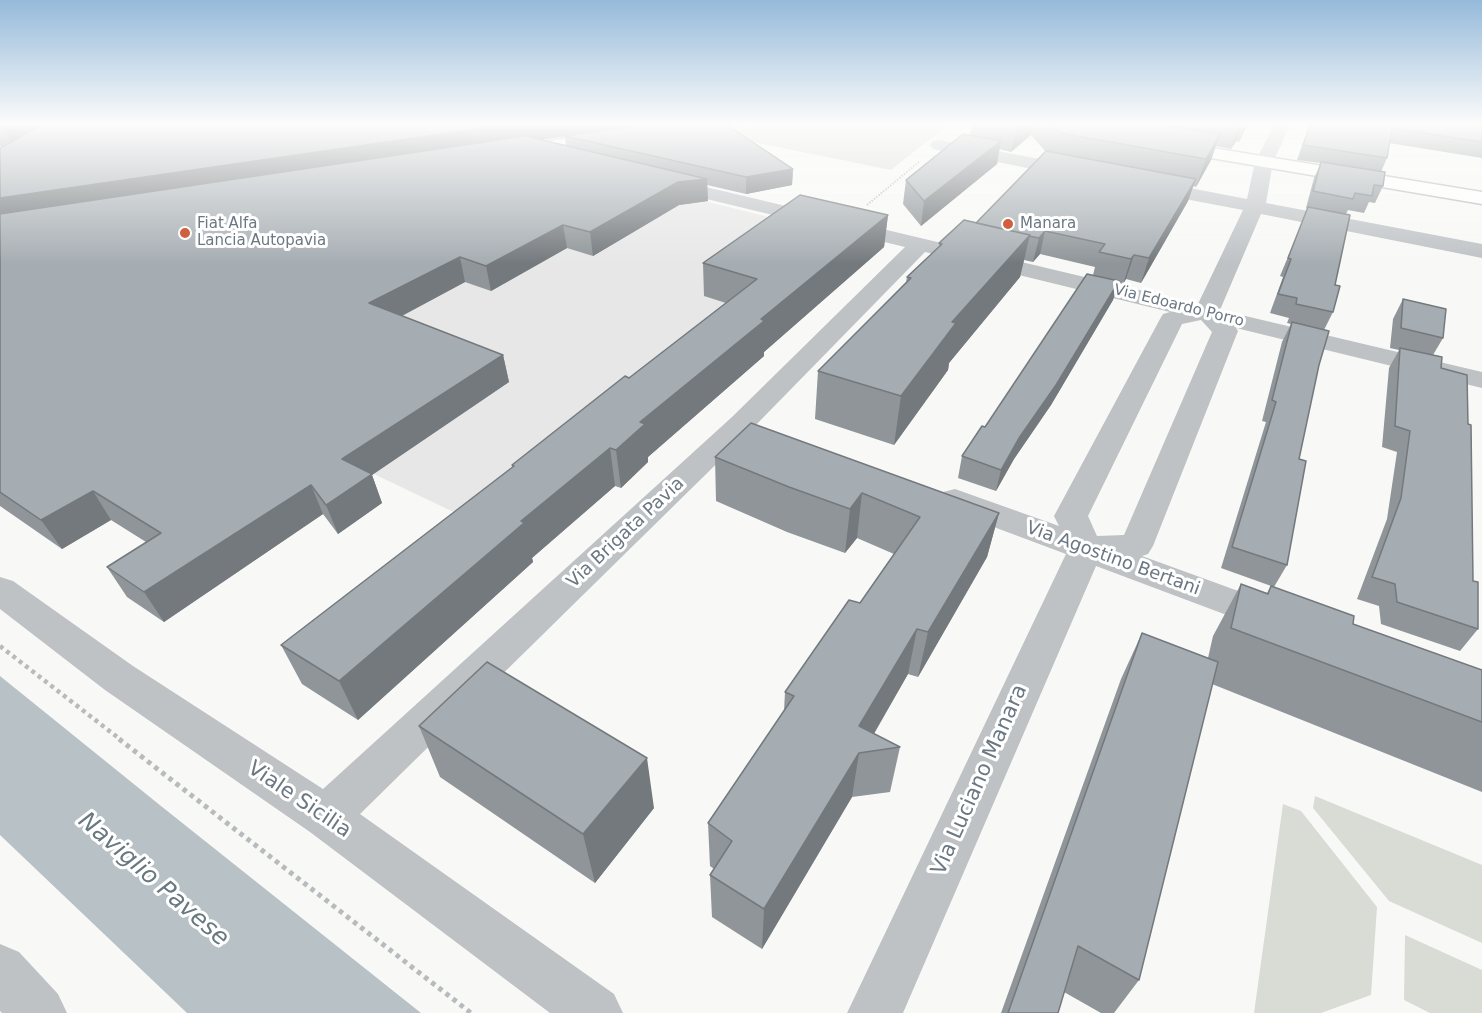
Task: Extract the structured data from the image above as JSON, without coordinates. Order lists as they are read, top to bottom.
{
  "streets": {
    "street": [
      "Via Edoardo Porro",
      "Via Brigata Pavia",
      "Via Agostino Bertani",
      "Via Luciano Manara",
      "Viale Sicilia"
    ]
  },
  "crossings": [
    ["Via Edoardo Porro", "Via Brigata Pavia"],
    ["Via Brigata Pavia", "Viale Sicilia"],
    ["Via Agostino Bertani", "Via Luciano Manara"]
  ],
  "water": ["Naviglio Pavese"],
  "places": ["Manara", "Fiat Alfa Lancia Autopavia"]
}
